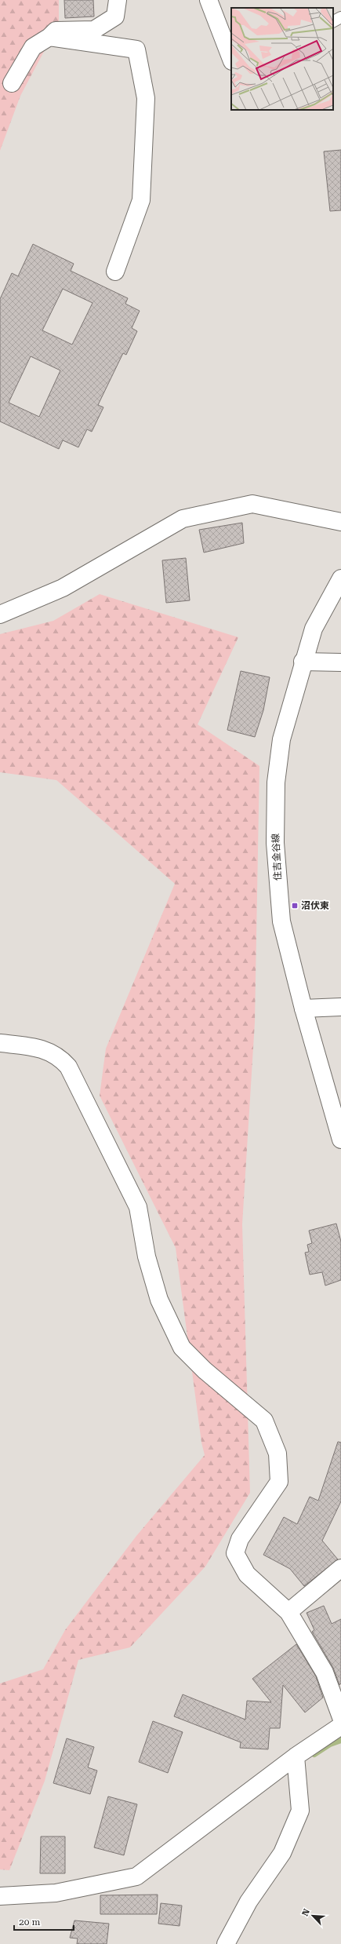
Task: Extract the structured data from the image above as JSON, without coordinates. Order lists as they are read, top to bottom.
{
  "streets": {
    "street": ["住吉金谷線"]
  },
  "places": {
    "transit": ["沼伏東"]
  },
  "scale_bar": "20 m",
  "north": "top left"
}
